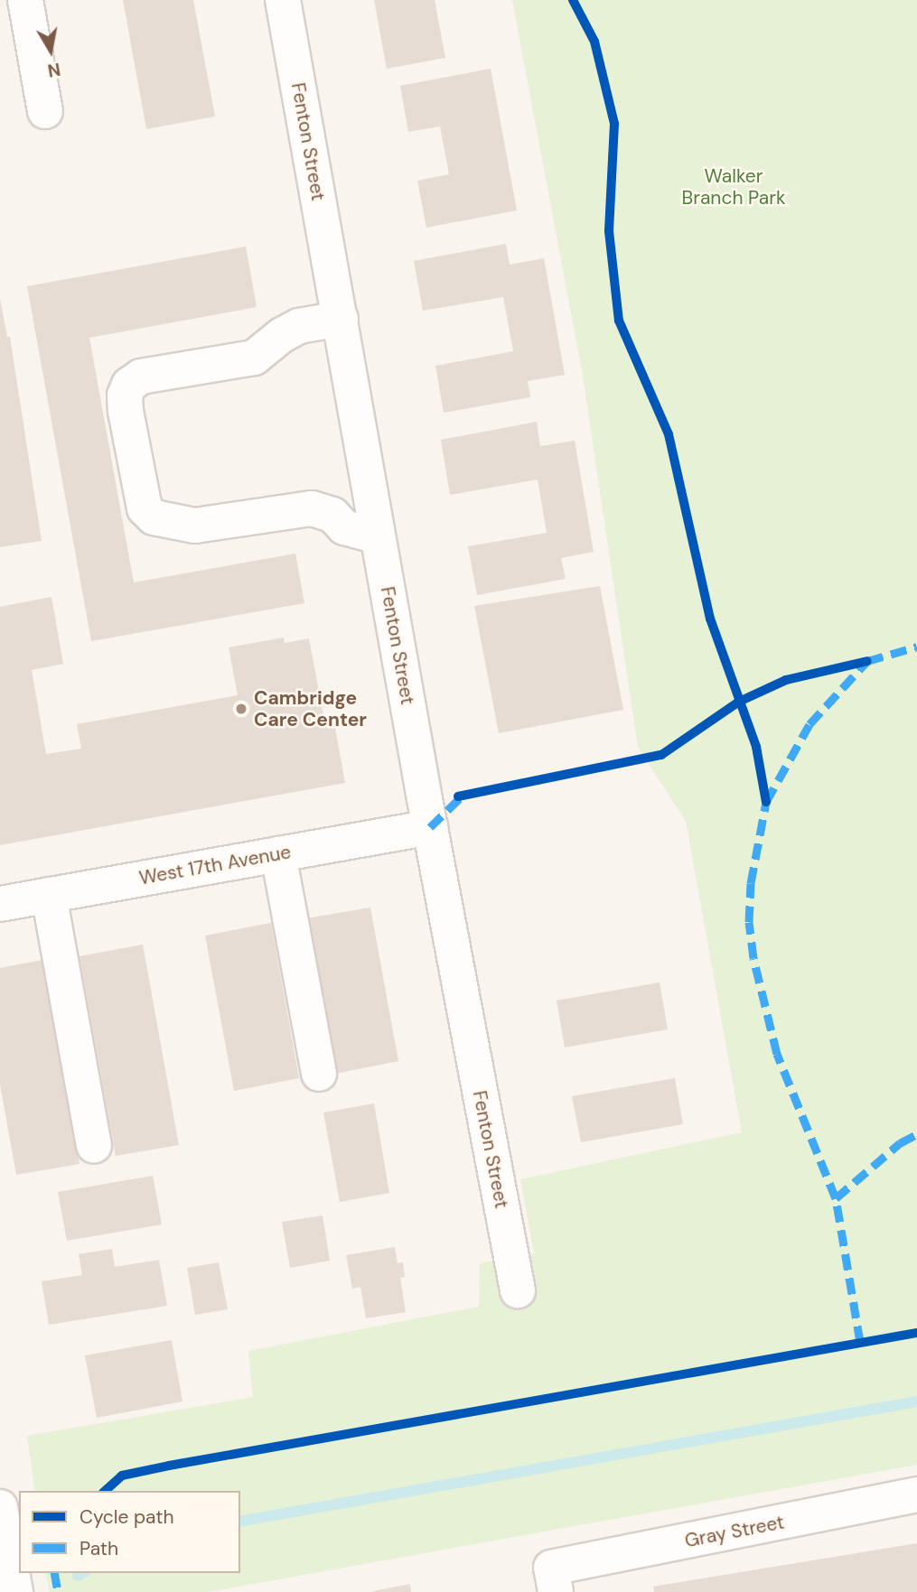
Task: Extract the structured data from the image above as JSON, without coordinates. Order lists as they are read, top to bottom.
{
  "streets": {
    "street": ["Fenton Street", "West 17th Avenue", "Gray Street"]
  },
  "crossings": [
    ["Fenton Street", "West 17th Avenue"]
  ],
  "parks": ["Walker Branch Park"],
  "places": ["Cambridge Care Center"],
  "legend": ["Cycle path", "Path"],
  "north": "bottom"
}
